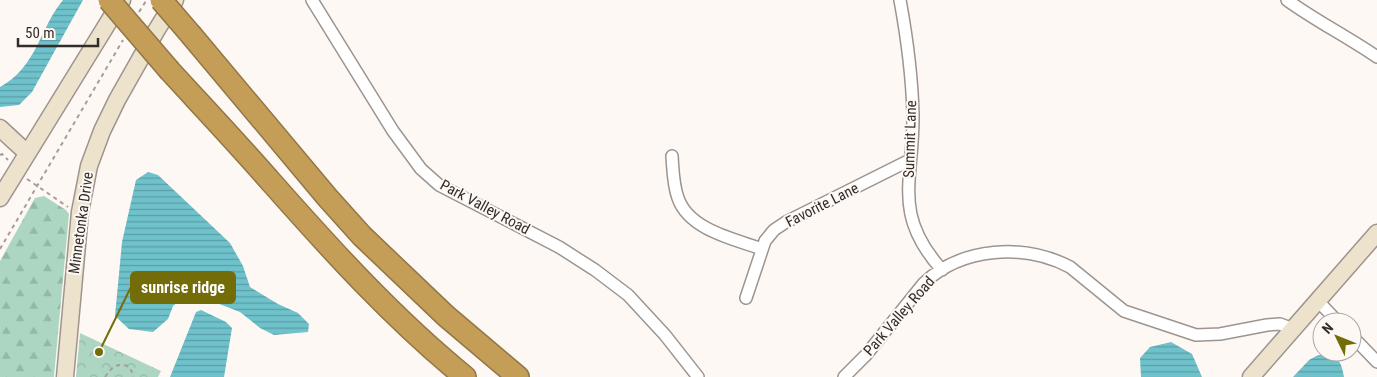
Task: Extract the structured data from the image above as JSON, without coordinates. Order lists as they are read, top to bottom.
{
  "streets": {
    "street": [
      "Summit Lane",
      "Favorite Lane",
      "Park Valley Road",
      "Minnetonka Drive"
    ]
  },
  "crossings": [
    ["Summit Lane", "Favorite Lane"],
    ["Summit Lane", "Park Valley Road"]
  ],
  "places": ["sunrise ridge"],
  "scale_bar": "50 m",
  "north": "top left"
}
